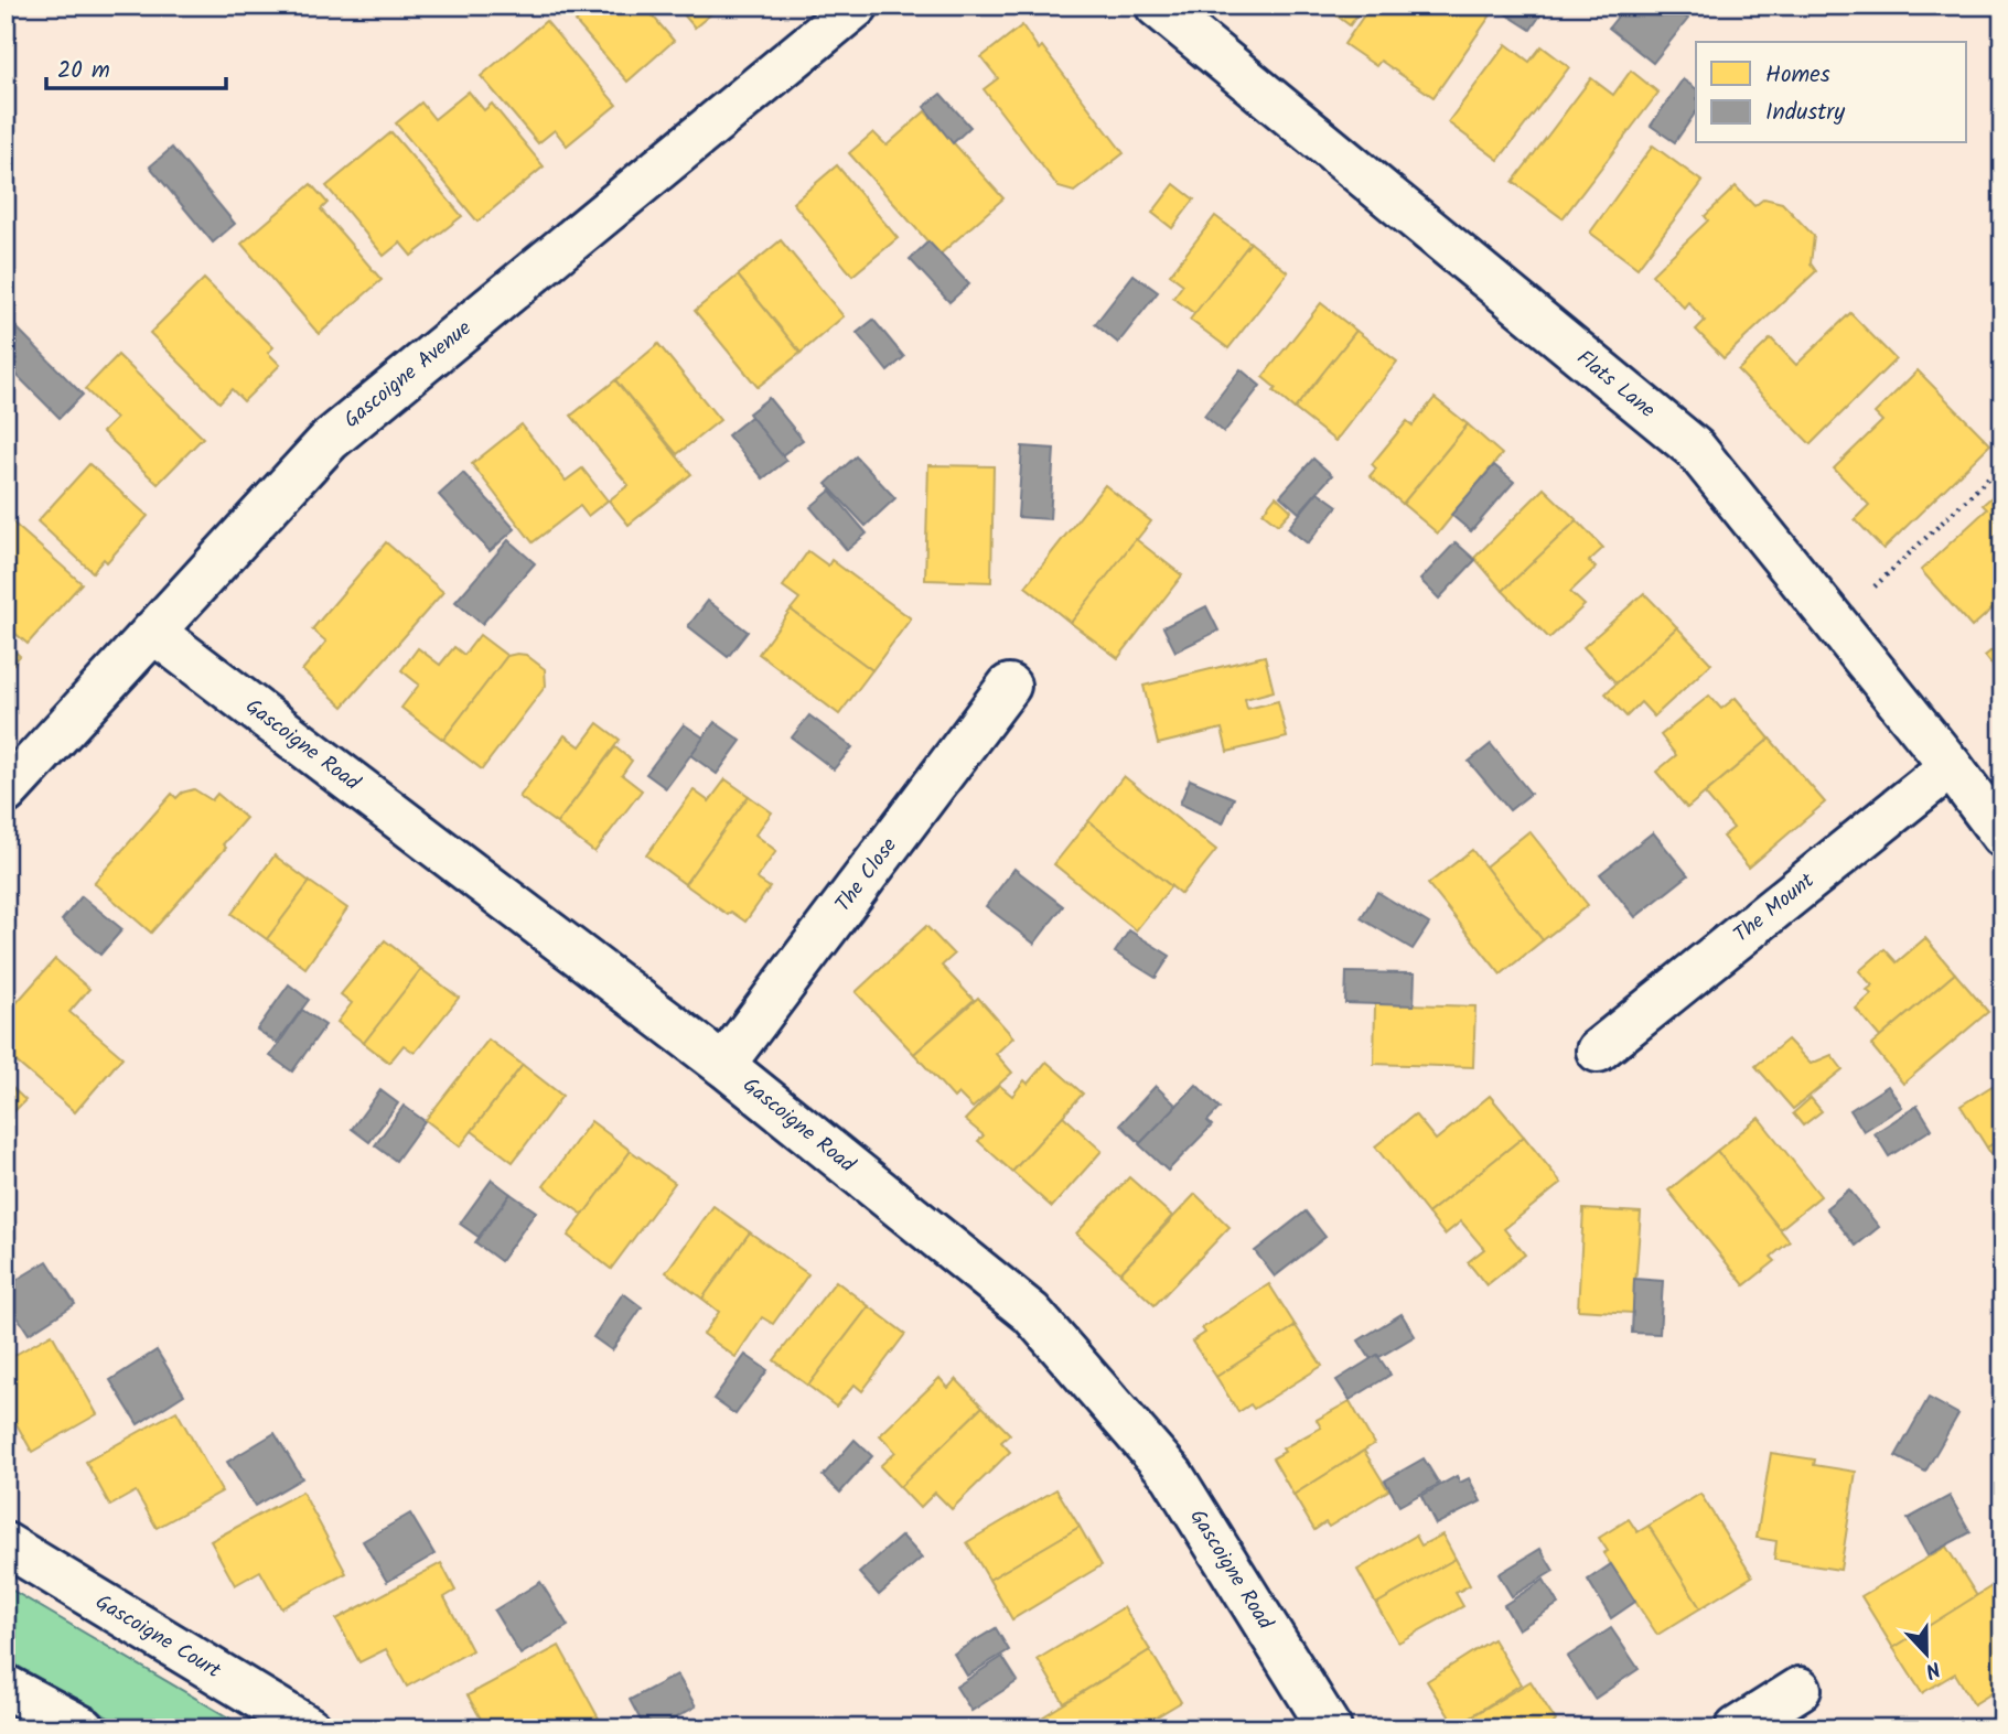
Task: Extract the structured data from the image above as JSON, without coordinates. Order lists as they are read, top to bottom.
{
  "streets": {
    "street": [
      "Gascoigne Avenue",
      "Flats Lane",
      "Gascoigne Road",
      "The Close",
      "The Mount",
      "Gascoigne Court"
    ]
  },
  "crossings": [
    ["Gascoigne Avenue", "Gascoigne Road"],
    ["Flats Lane", "The Mount"],
    ["Gascoigne Road", "The Close"]
  ],
  "legend": ["Homes", "Industry"],
  "scale_bar": "20 m",
  "north": "bottom"
}
